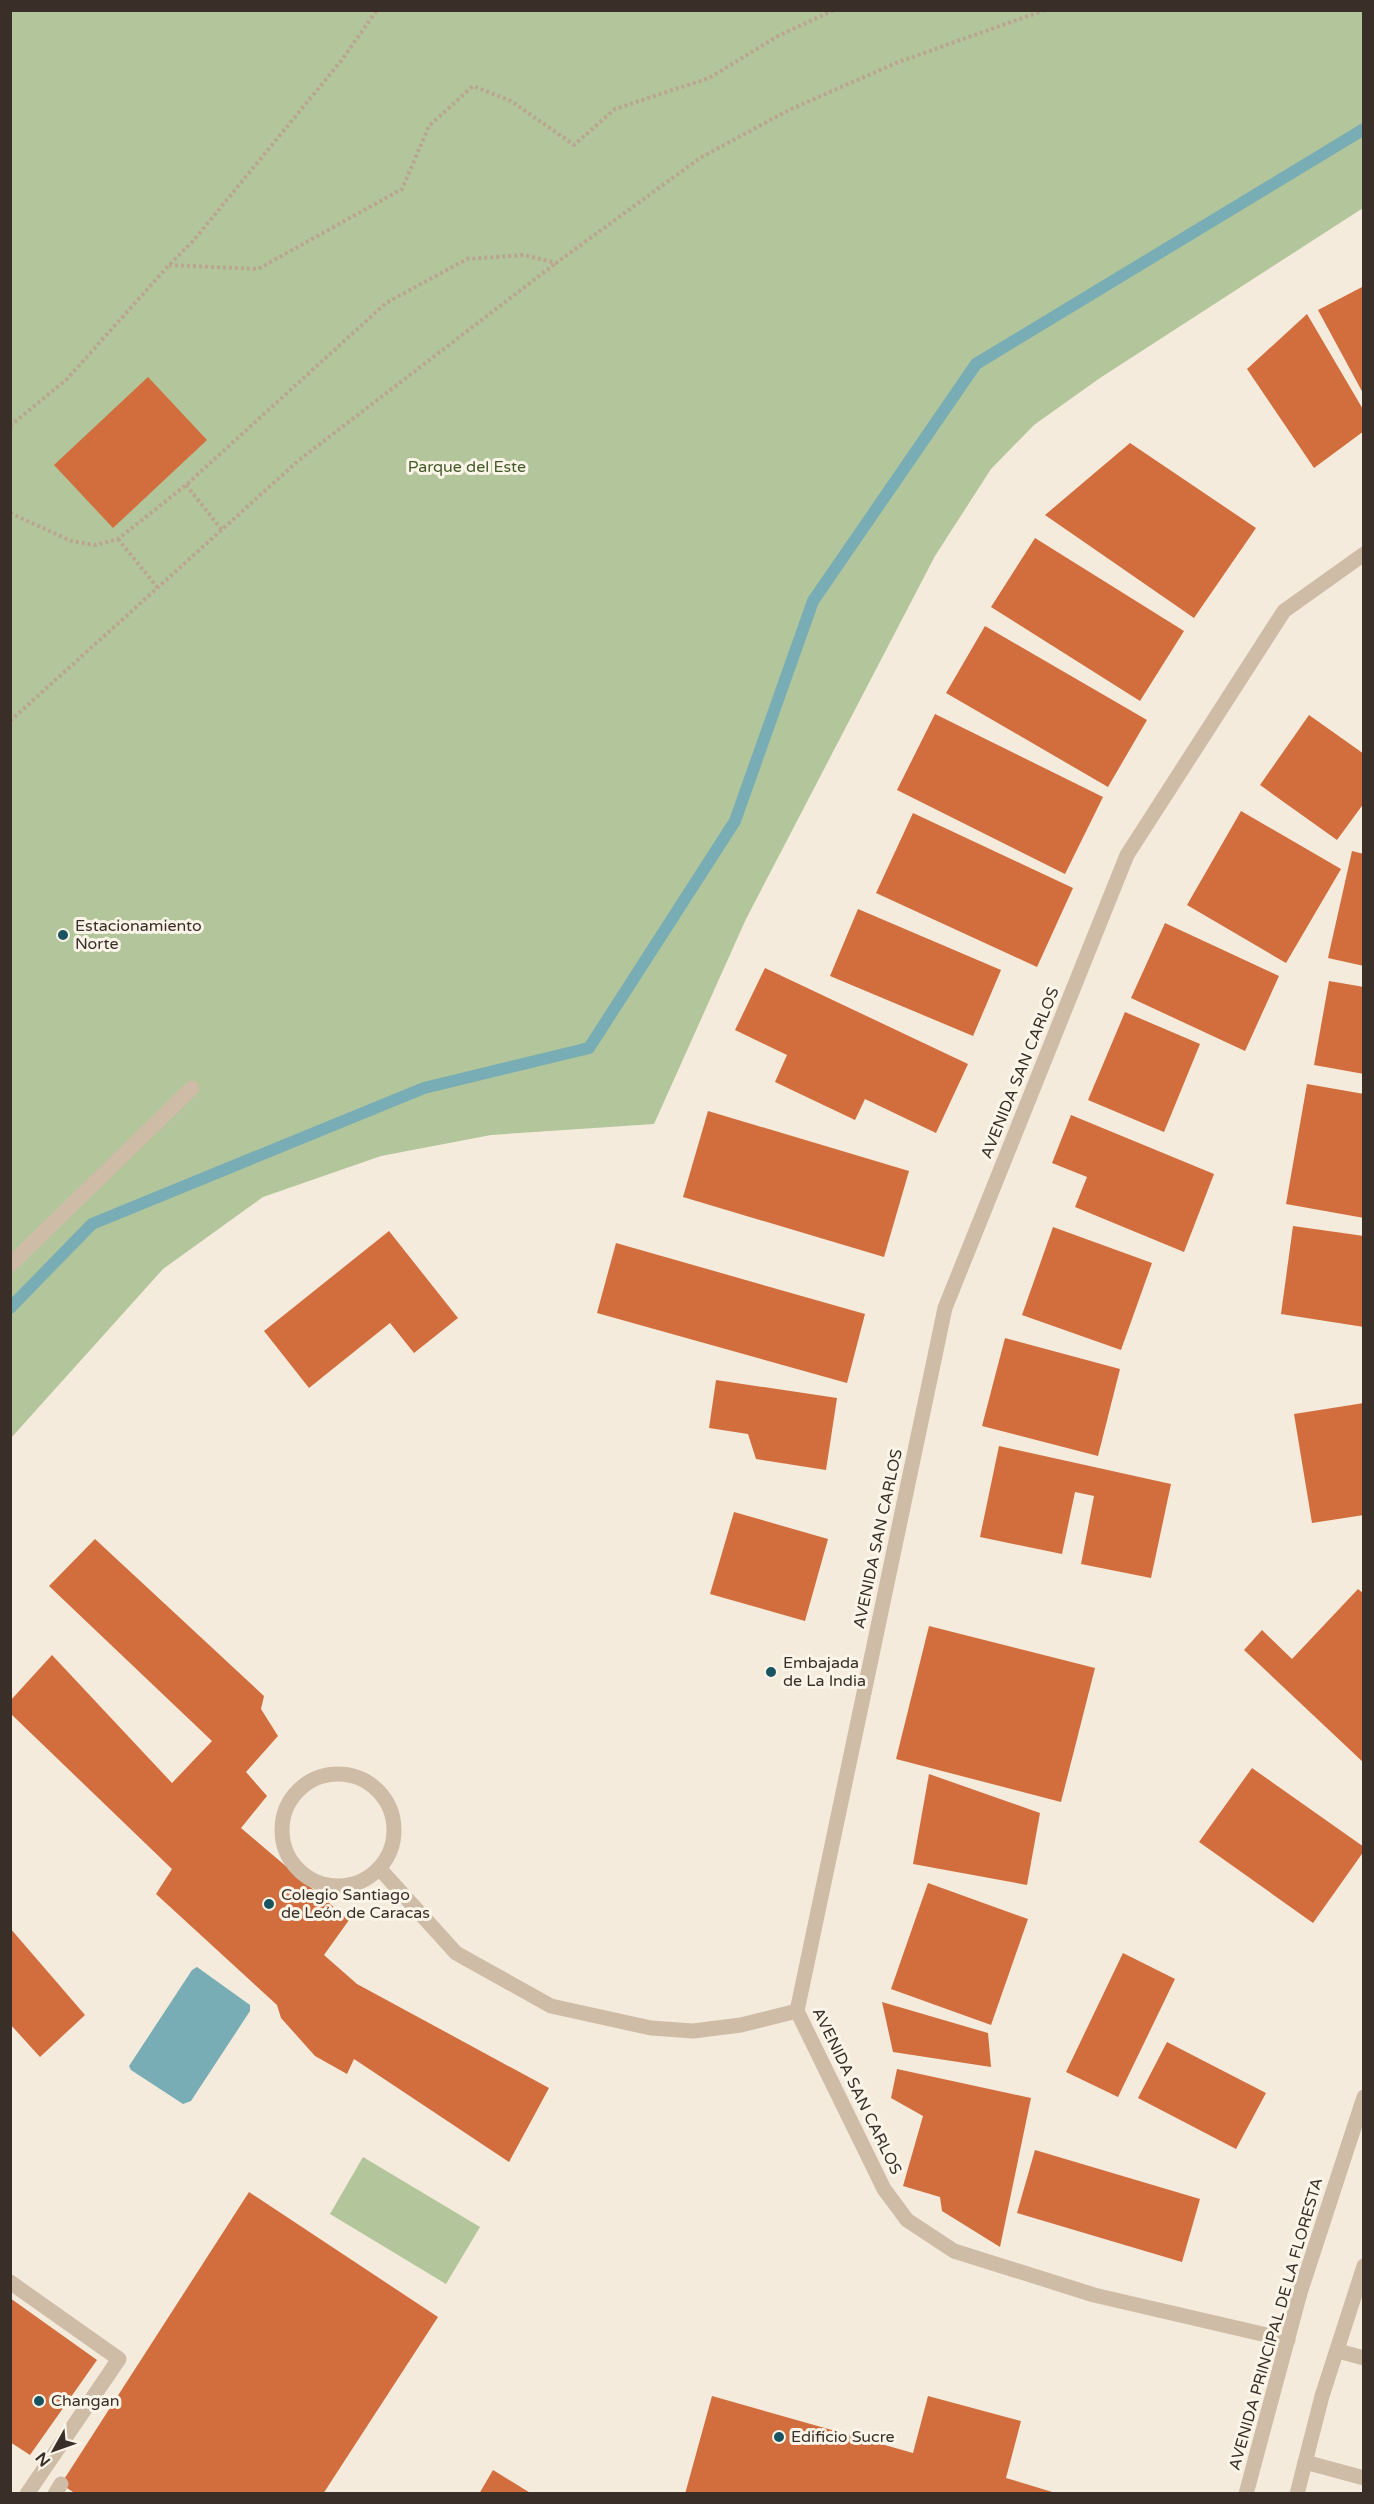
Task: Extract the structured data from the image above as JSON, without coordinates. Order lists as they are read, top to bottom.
{
  "streets": {
    "street": ["AVENIDA SAN CARLOS", "AVENIDA PRINCIPAL DE LA FLORESTA"]
  },
  "crossings": [
    ["AVENIDA SAN CARLOS", "AVENIDA PRINCIPAL DE LA FLORESTA"]
  ],
  "parks": ["Parque del Este"],
  "places": [
    "Estacionamiento Norte",
    "Embajada de La India",
    "Colegio Santiago de León de Caracas",
    "Changan",
    "Edificio Sucre"
  ],
  "north": "bottom left"
}
